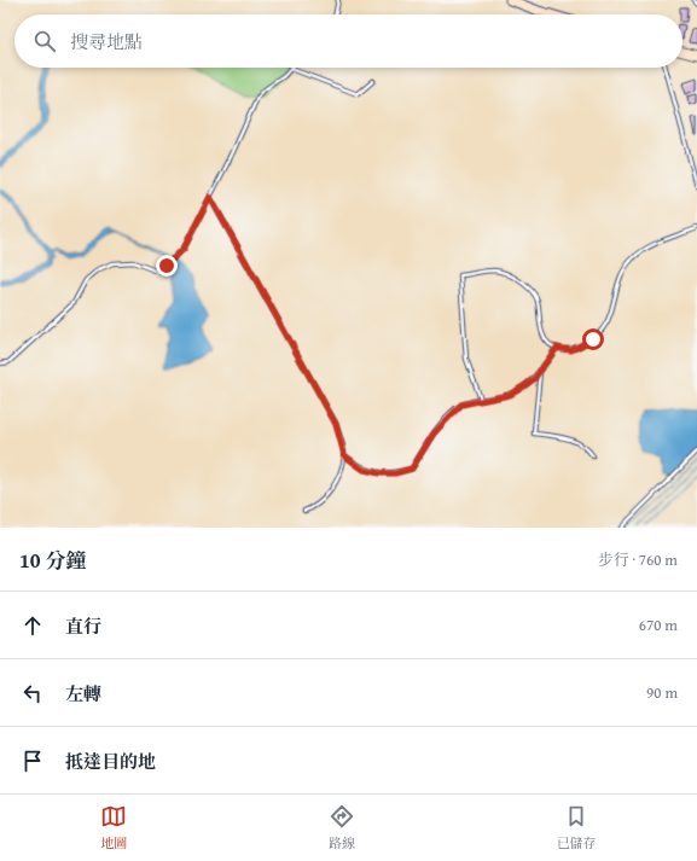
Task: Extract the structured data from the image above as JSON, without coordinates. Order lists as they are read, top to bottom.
{
  "page": {
    "search": "搜尋地點",
    "heading": ["10 分鐘", "步行 · 760 m"],
    "list": [
      ["直行", "670 m"],
      ["左轉", "90 m"],
      "抵達目的地"
    ],
    "nav": ["地圖", "路線", "已儲存"]
  }
}
